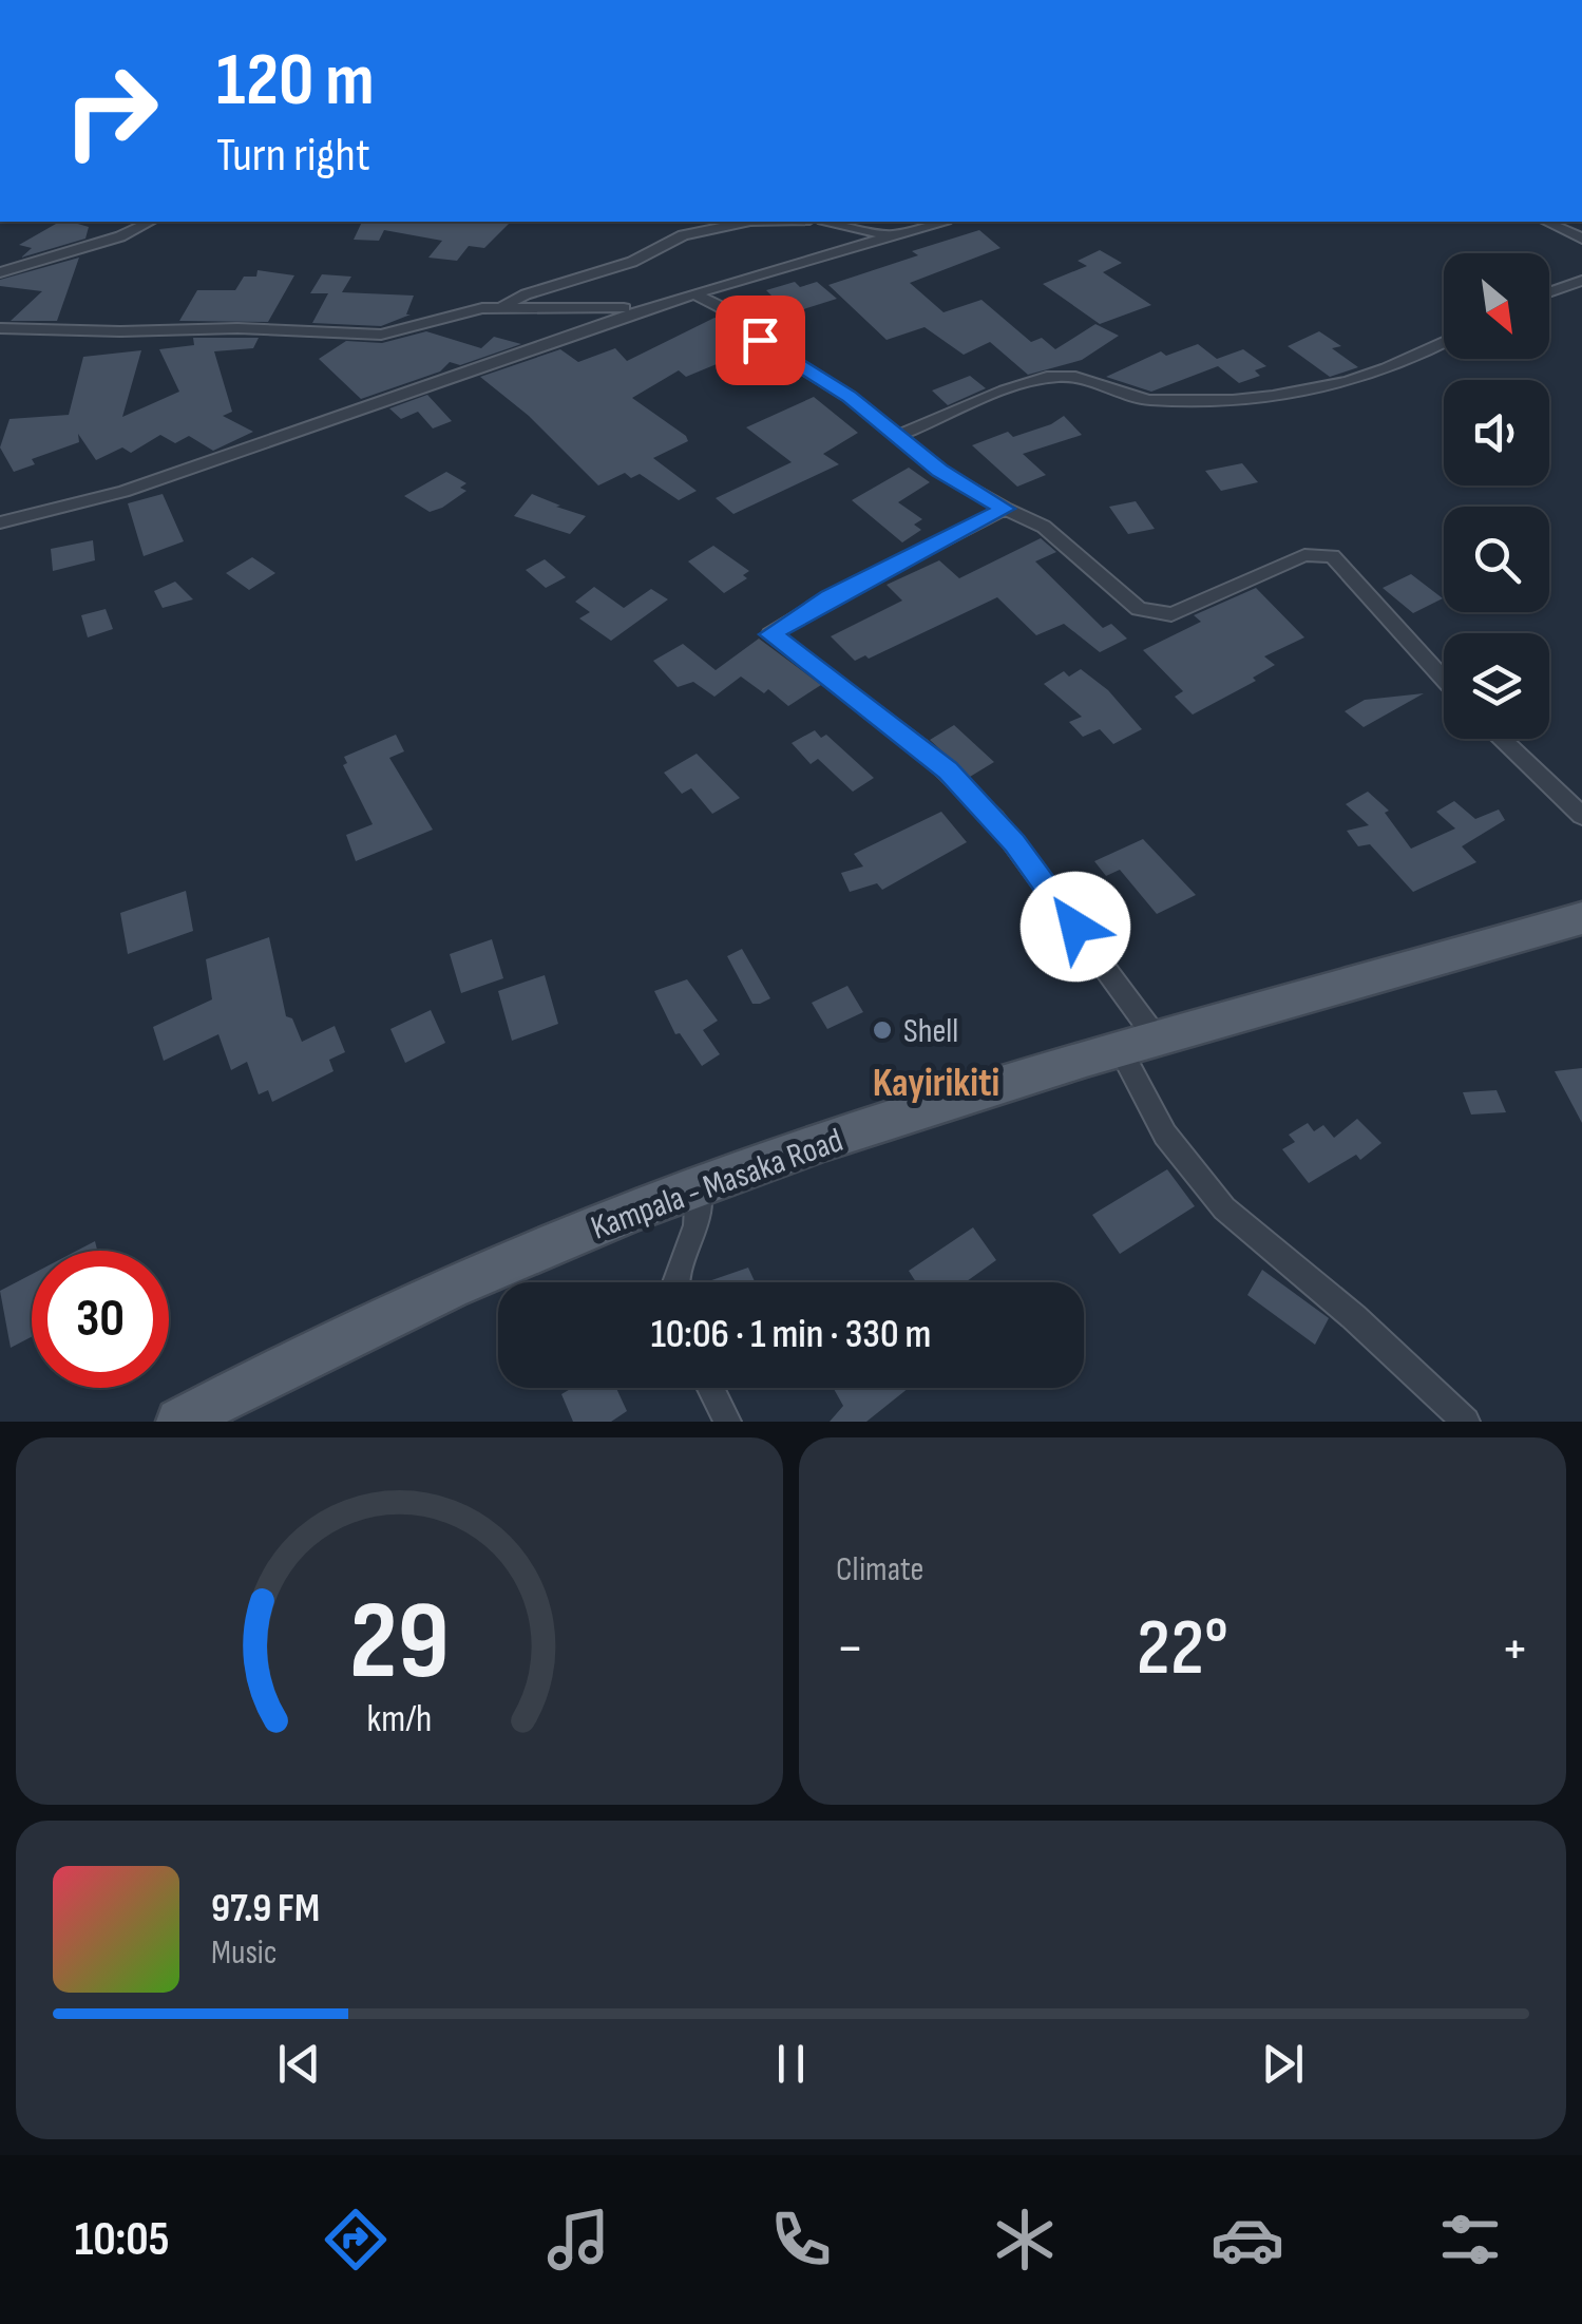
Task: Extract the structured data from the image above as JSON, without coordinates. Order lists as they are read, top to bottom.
{
  "streets": {
    "main road": ["Kampala - Masaka Road"]
  },
  "districts": ["Kayirikiti"],
  "places": ["Shell"],
  "north": "bottom right",
  "page": {
    "turn": ["120 m", "Turn right"],
    "limit": "30",
    "trip": "10:06 · 1 min · 330 m",
    "tile": "Climate",
    "heat": ["−", "22°", "+"],
    "song": ["97.9 FM", "Music"],
    "tabs": "10:05",
    "gauge": ["29", "km/h"]
  }
}
